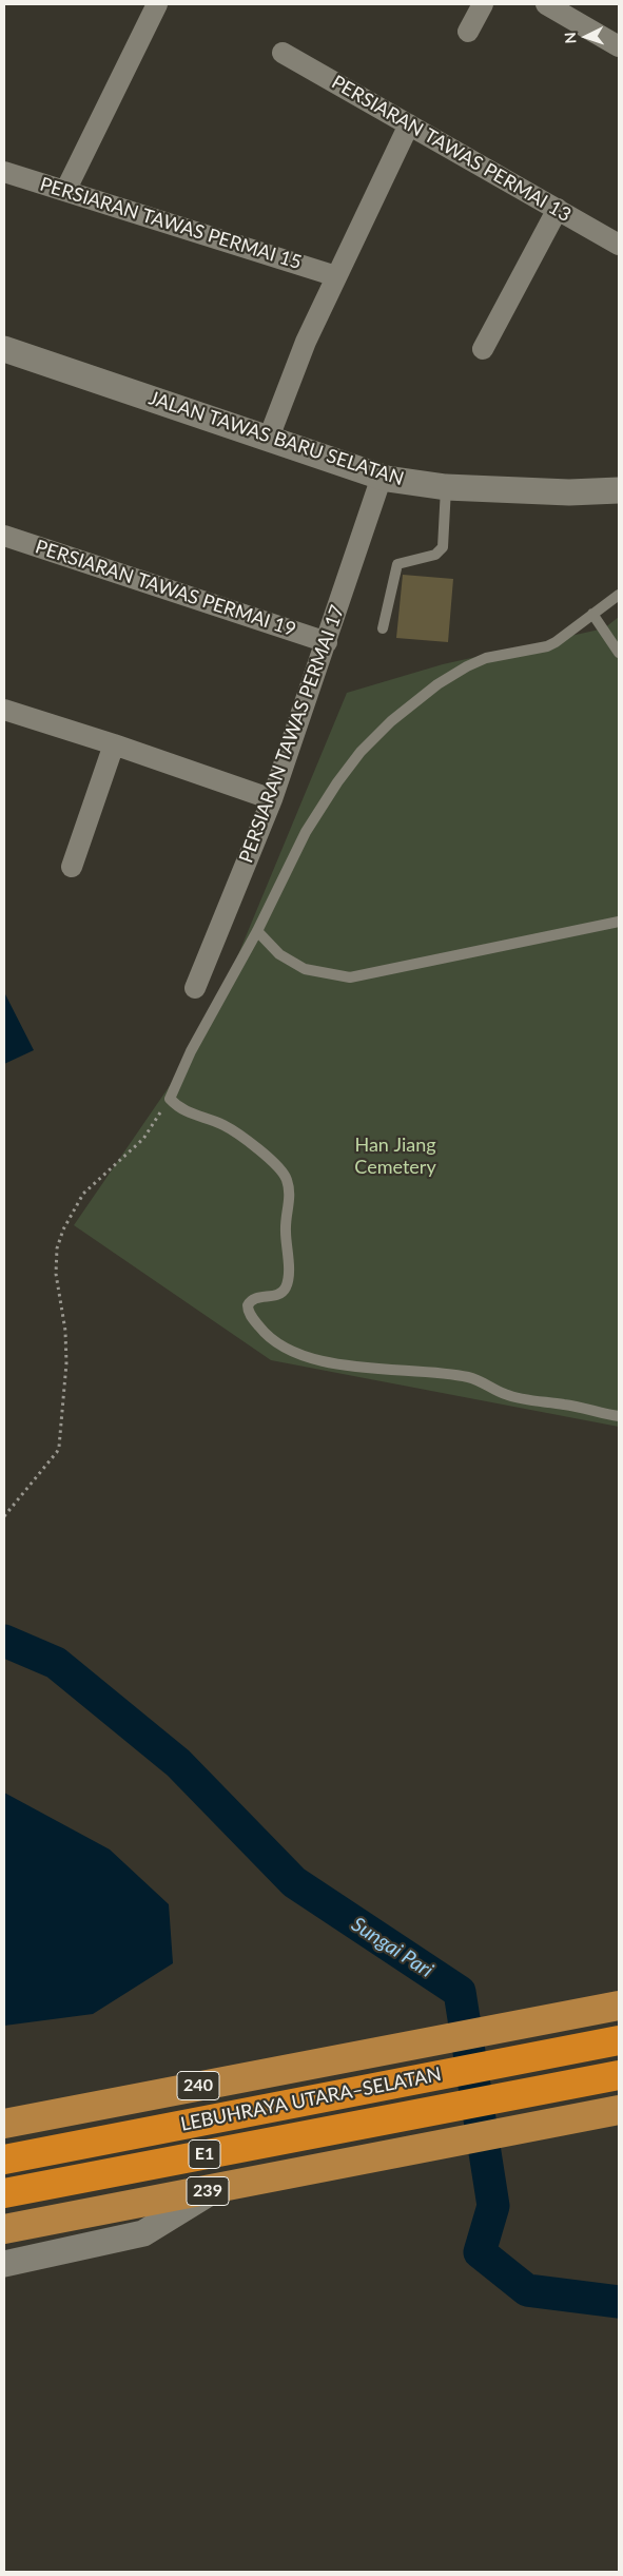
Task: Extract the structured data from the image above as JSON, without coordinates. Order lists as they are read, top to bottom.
{
  "streets": {
    "highway": ["LEBUHRAYA UTARA–SELATAN", "E1"],
    "main road": ["240", "239"],
    "street": [
      "PERSIARAN TAWAS PERMAI 13",
      "PERSIARAN TAWAS PERMAI 15",
      "JALAN TAWAS BARU SELATAN",
      "PERSIARAN TAWAS PERMAI 19",
      "PERSIARAN TAWAS PERMAI 17"
    ]
  },
  "crossings": [
    ["JALAN TAWAS BARU SELATAN", "PERSIARAN TAWAS PERMAI 17"],
    ["PERSIARAN TAWAS PERMAI 19", "PERSIARAN TAWAS PERMAI 17"]
  ],
  "water": ["Sungai Pari"],
  "parks": ["Han Jiang Cemetery"],
  "north": "left"
}
